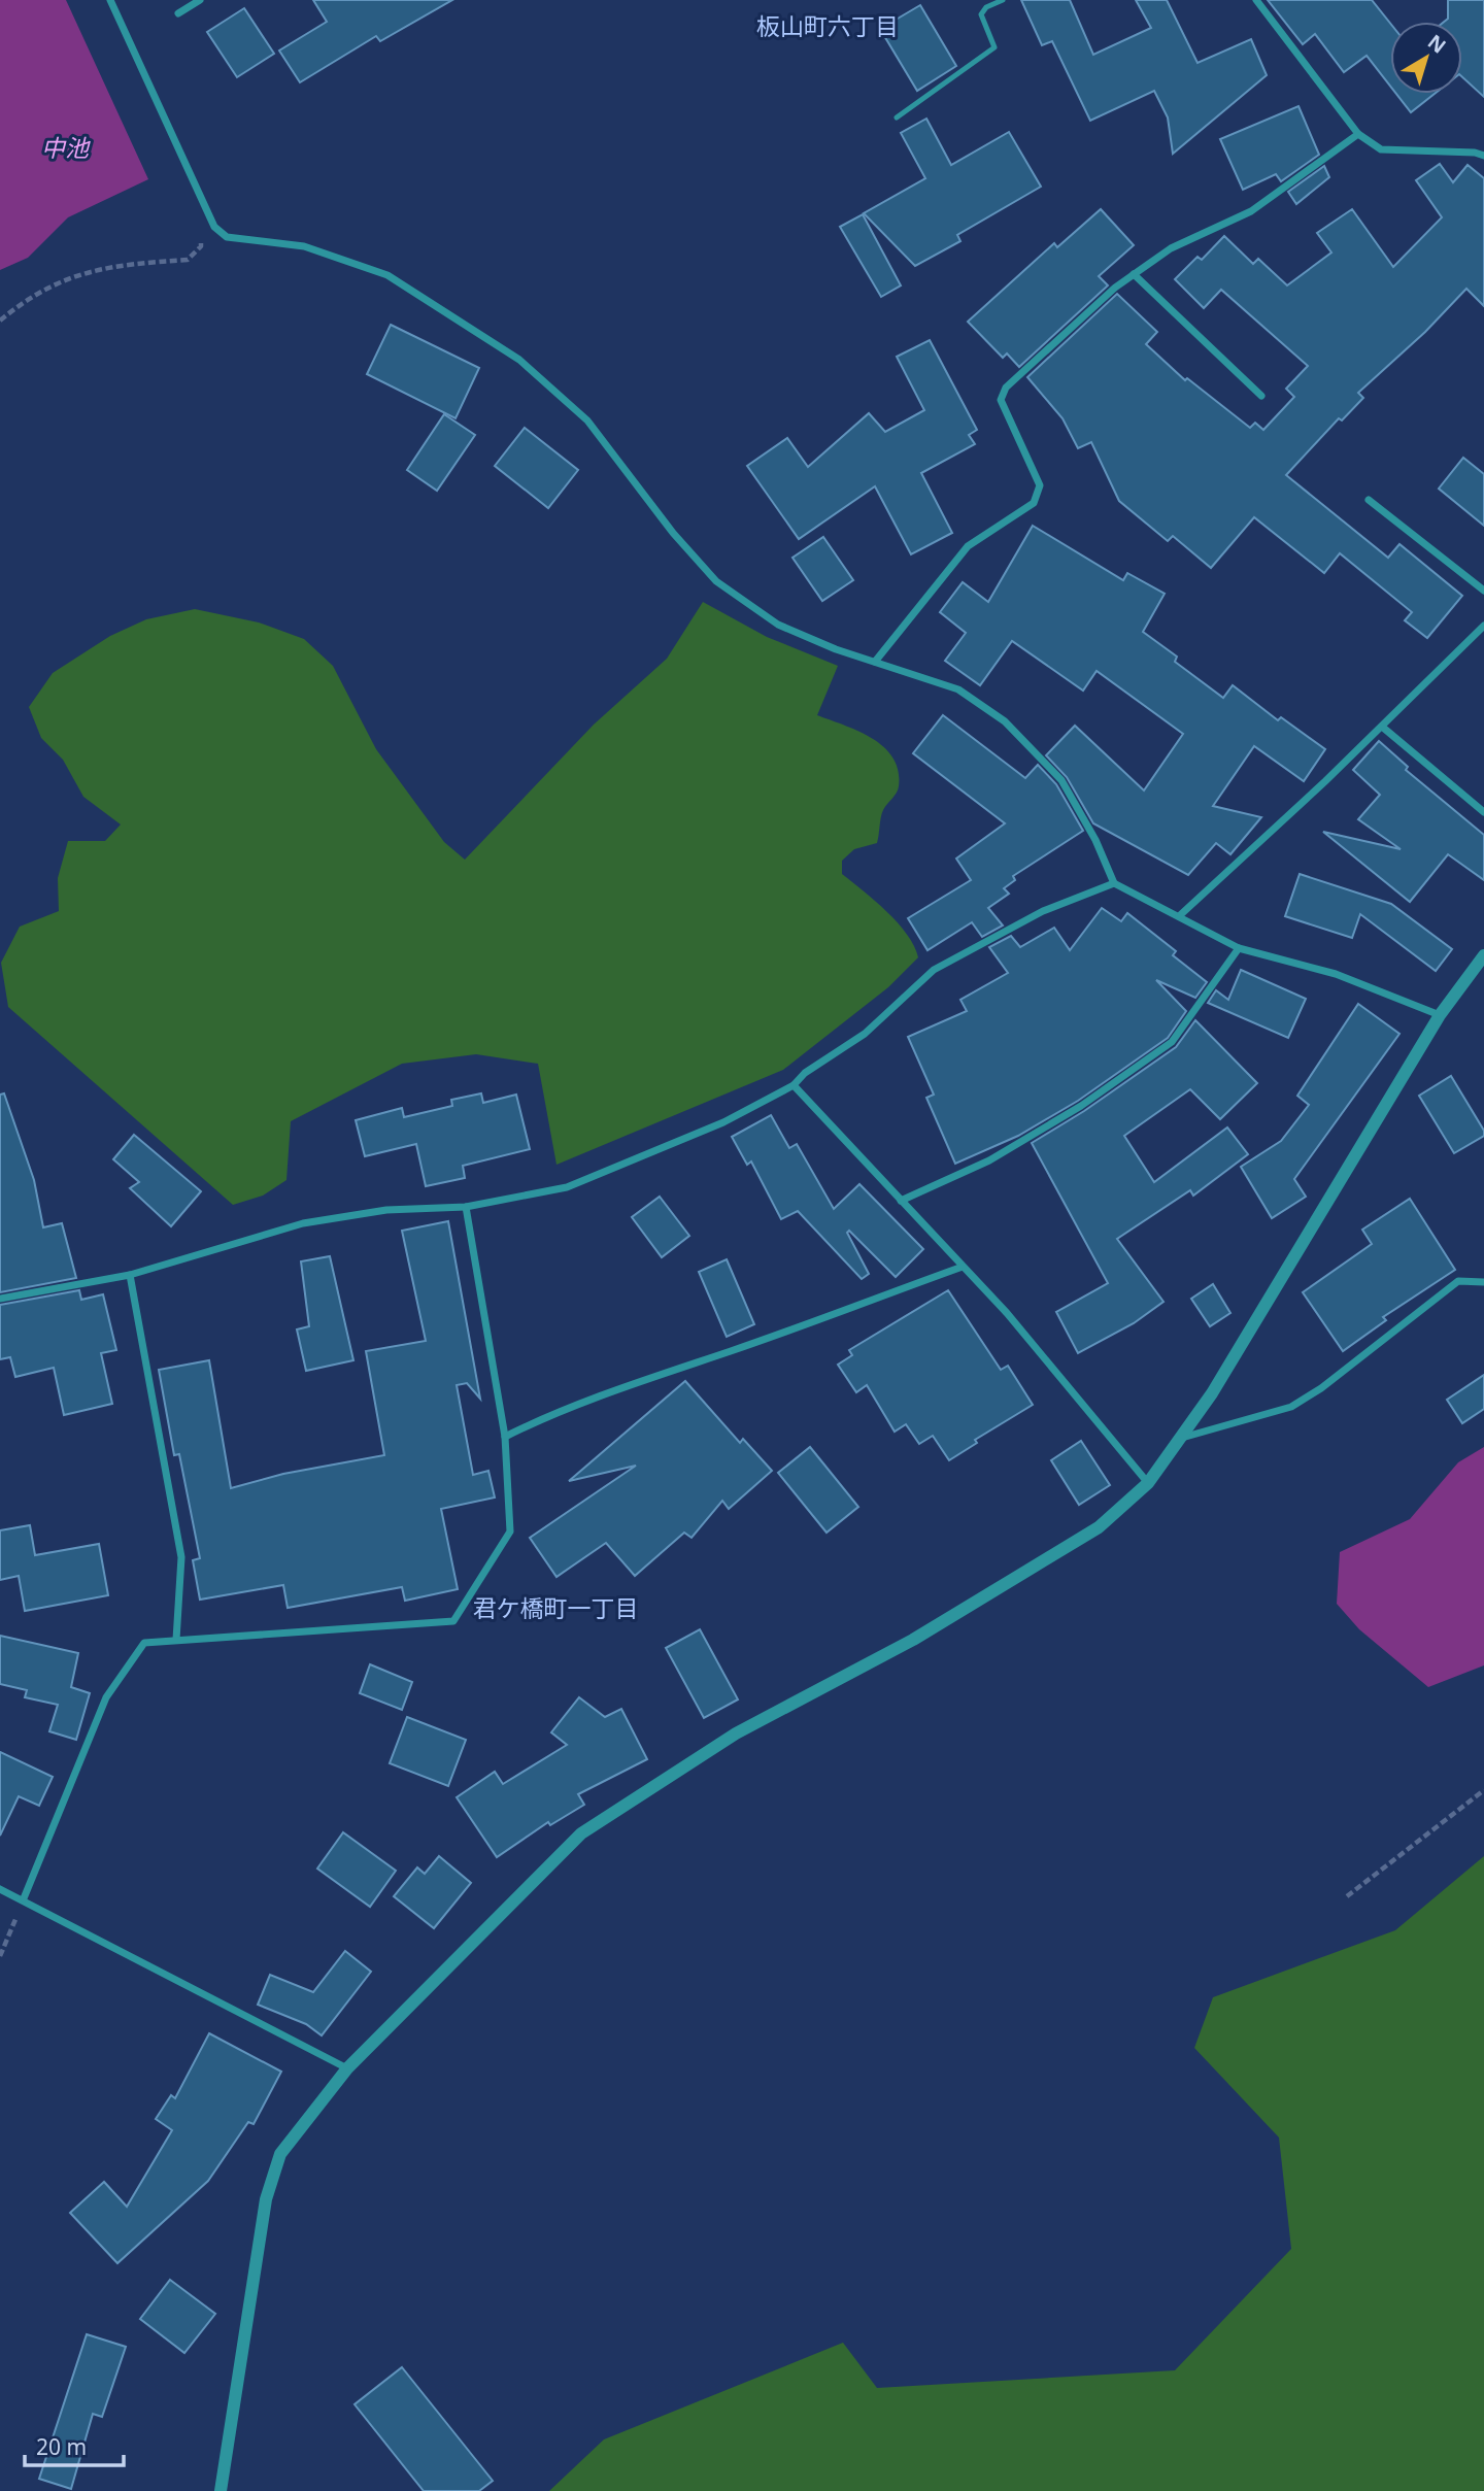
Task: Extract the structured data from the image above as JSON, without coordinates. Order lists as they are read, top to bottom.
{
  "districts": ["板山町六丁目", "君ケ橋町一丁目"],
  "water": ["中池"],
  "scale_bar": "20 m",
  "north": "top right"
}
